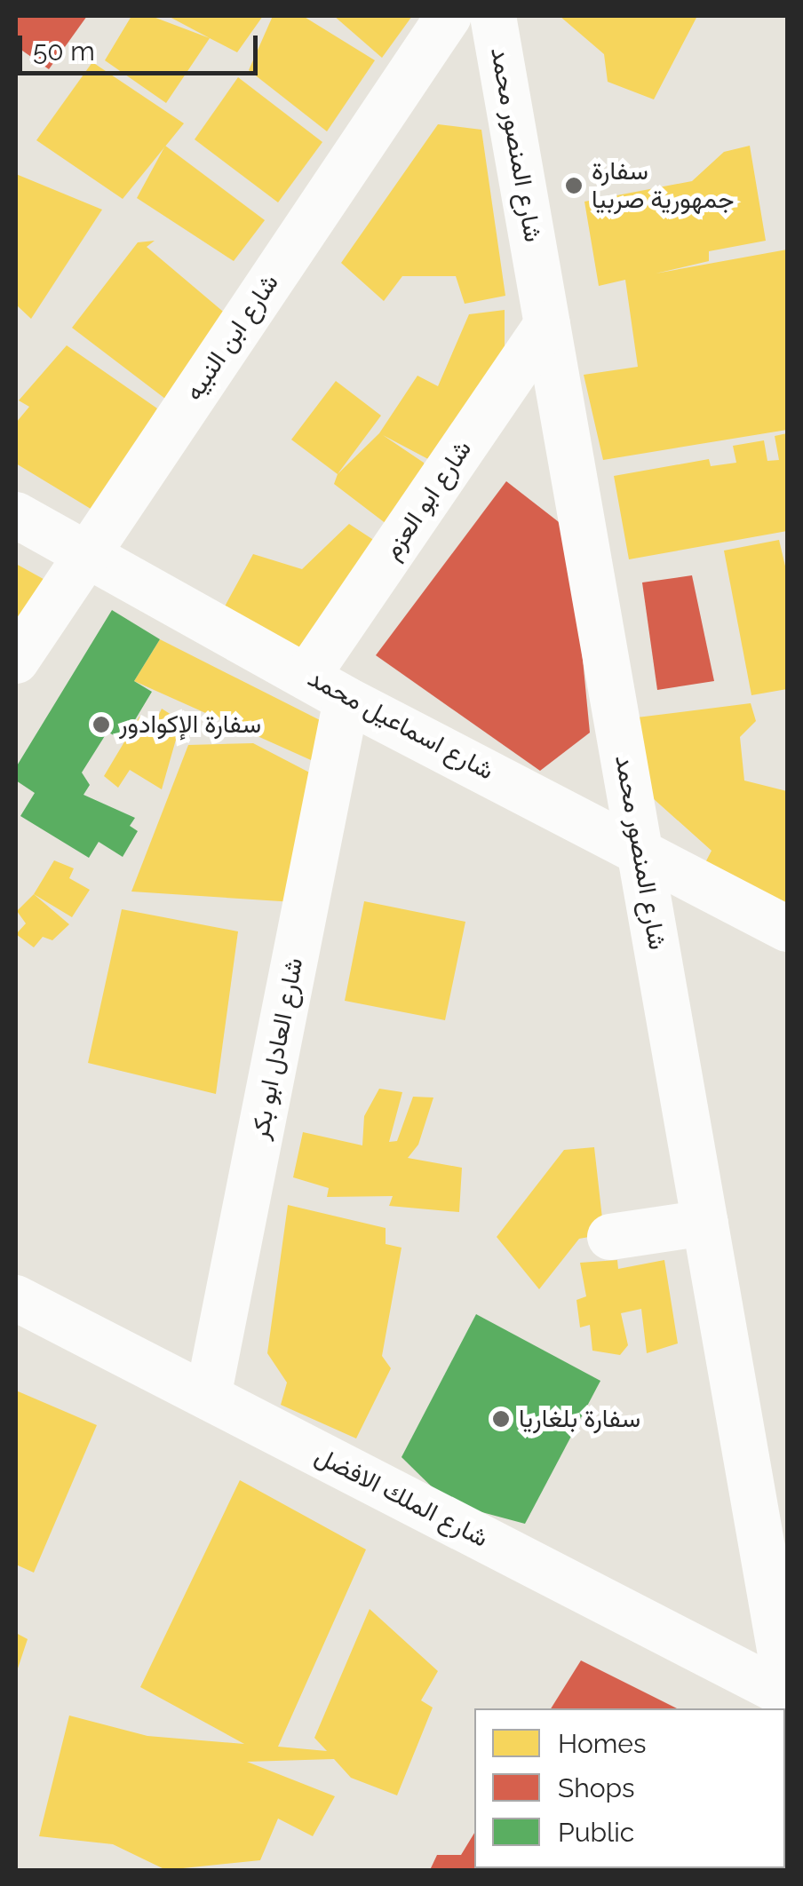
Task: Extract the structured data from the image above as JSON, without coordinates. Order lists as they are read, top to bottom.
{
  "streets": {
    "street": [
      "شارع المنصور محمد",
      "شارع ابن النبيه",
      "شارع ابو العزم",
      "شارع اسماعيل محمد",
      "شارع العادل ابو بكر",
      "شارع الملك الافضل"
    ]
  },
  "crossings": [
    ["شارع المنصور محمد", "شارع ابو العزم"],
    ["شارع المنصور محمد", "شارع اسماعيل محمد"],
    ["شارع المنصور محمد", "شارع الملك الافضل"],
    ["شارع ابن النبيه", "شارع اسماعيل محمد"],
    ["شارع ابو العزم", "شارع اسماعيل محمد"],
    ["شارع اسماعيل محمد", "شارع العادل ابو بكر"],
    ["شارع العادل ابو بكر", "شارع الملك الافضل"]
  ],
  "places": ["سفارة جمهورية صربيا", "سفارة الإكوادور", "سفارة بلغاريا"],
  "legend": ["Homes", "Shops", "Public"],
  "scale_bar": "50 m"
}
